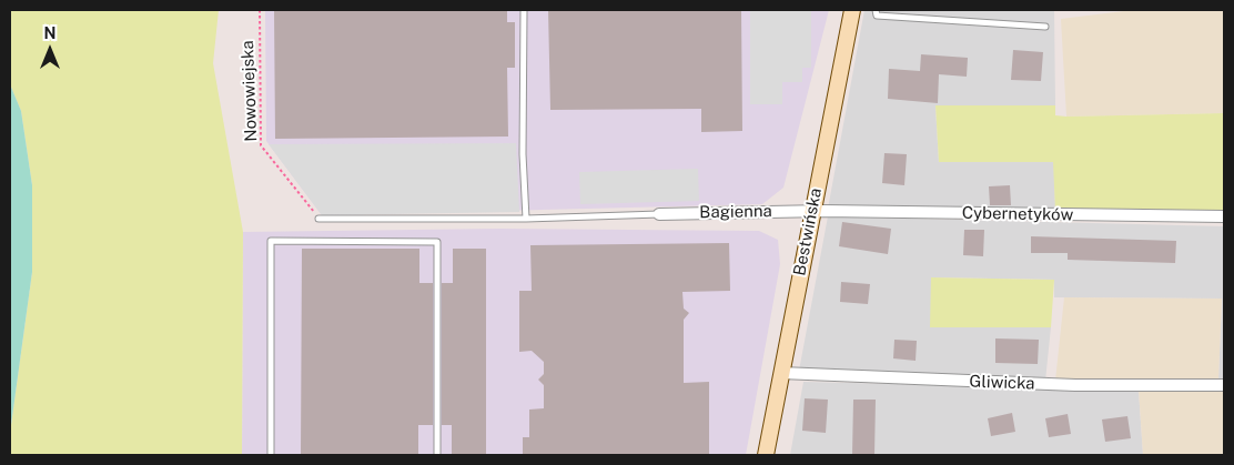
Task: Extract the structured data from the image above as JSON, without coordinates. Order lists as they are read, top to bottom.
{
  "streets": {
    "street": [
      "Bagienna",
      "Cybernetyków",
      "Bestwińska",
      "Gliwicka"
    ],
    "path": ["Nowowiejska"]
  },
  "crossings": [
    ["Bagienna", "Cybernetyków"],
    ["Bagienna", "Bestwińska"],
    ["Cybernetyków", "Bestwińska"],
    ["Bestwińska", "Gliwicka"]
  ],
  "north": "top"
}
